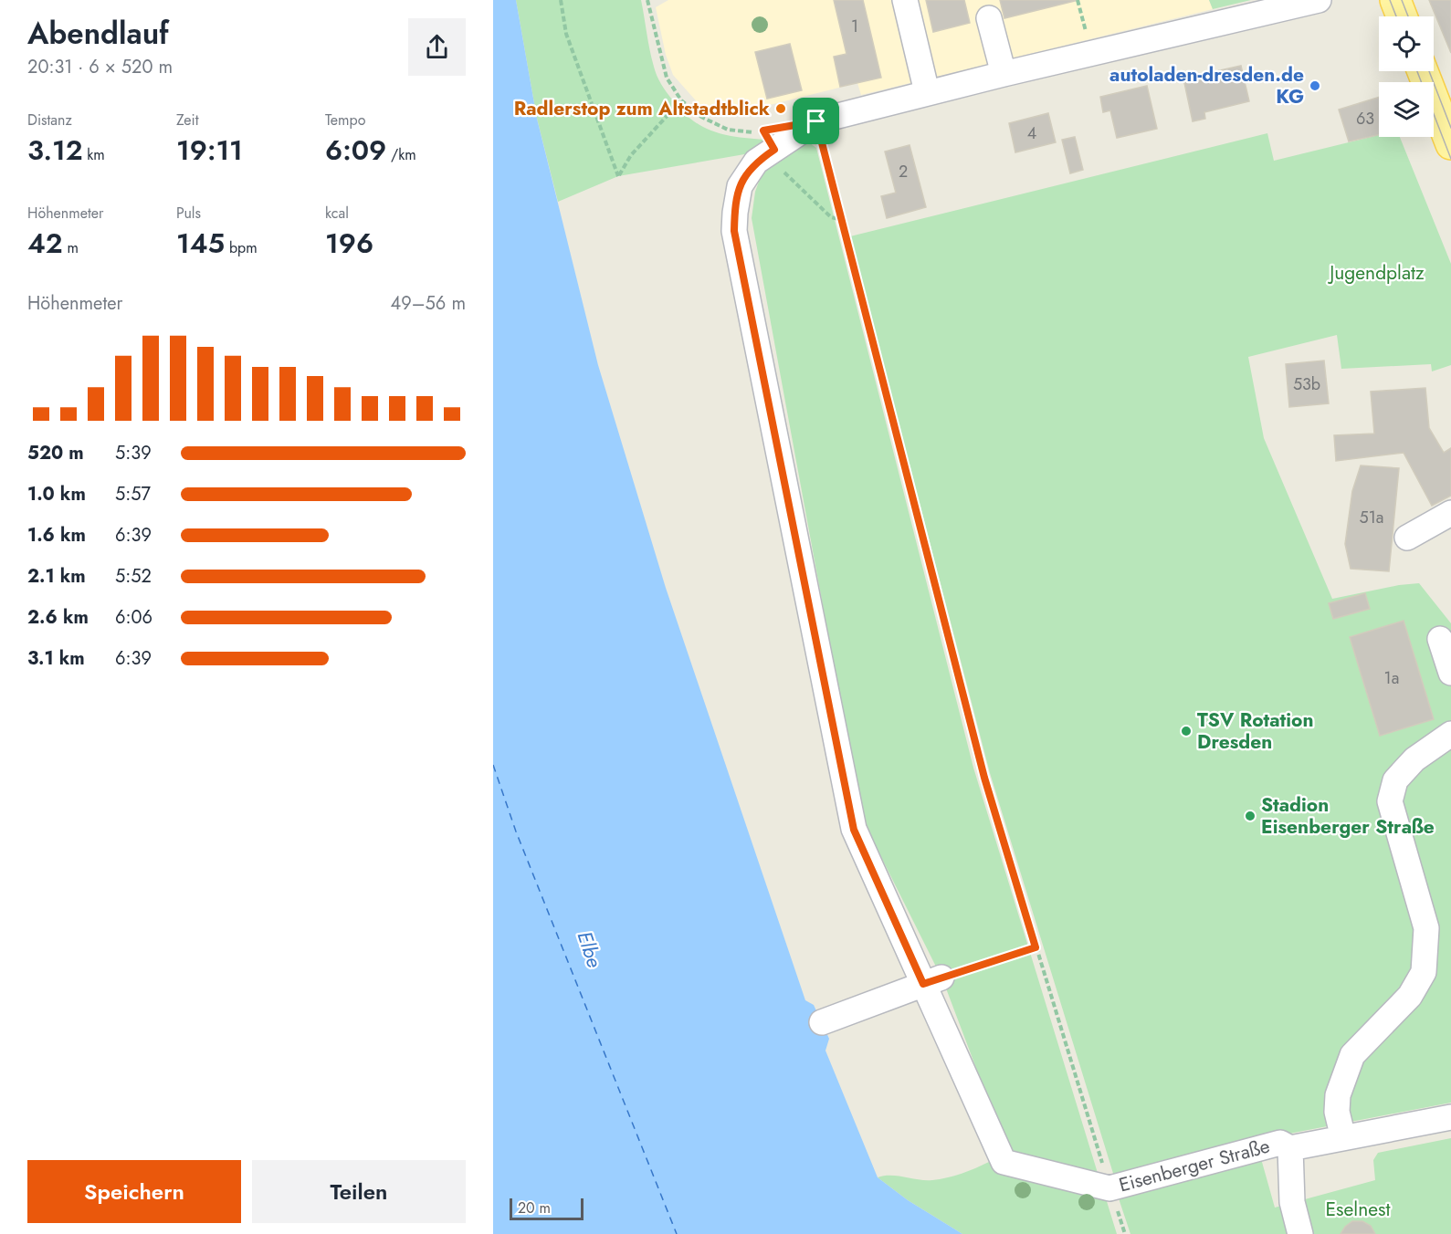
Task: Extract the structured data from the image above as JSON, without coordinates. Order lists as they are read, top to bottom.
{
  "streets": {
    "street": ["Eisenberger Straße"]
  },
  "water": ["Elbe"],
  "parks": ["Jugendplatz", "Eselnest"],
  "places": [
    "autoladen-dresden.de KG",
    "Radlerstop zum Altstadtblick",
    "TSV Rotation Dresden",
    "Stadion Eisenberger Straße"
  ],
  "house_numbers": [
    "1",
    "63",
    "4",
    "2",
    "53b",
    "51a",
    "1a"
  ],
  "scale_bar": "20 m",
  "page": {
    "heading": ["Abendlauf", "20:31 · 6 × 520 m"],
    "stats": [
      ["Distanz", "3.12 km"],
      ["Zeit", "19:11"],
      ["Tempo", "6:09 /km"],
      ["Höhenmeter", "42 m"],
      ["Puls", "145 bpm"],
      ["kcal", "196"]
    ],
    "chart": ["Höhenmeter", "49–56 m"],
    "list": [
      {
        "name": "520 m",
        "note": "5:39"
      },
      {
        "name": "1.0 km",
        "note": "5:57"
      },
      {
        "name": "1.6 km",
        "note": "6:39"
      },
      {
        "name": "2.1 km",
        "note": "5:52"
      },
      {
        "name": "2.6 km",
        "note": "6:06"
      },
      {
        "name": "3.1 km",
        "note": "6:39"
      }
    ],
    "buttons": ["Speichern", "Teilen"],
    "scale": "20 m"
  }
}
